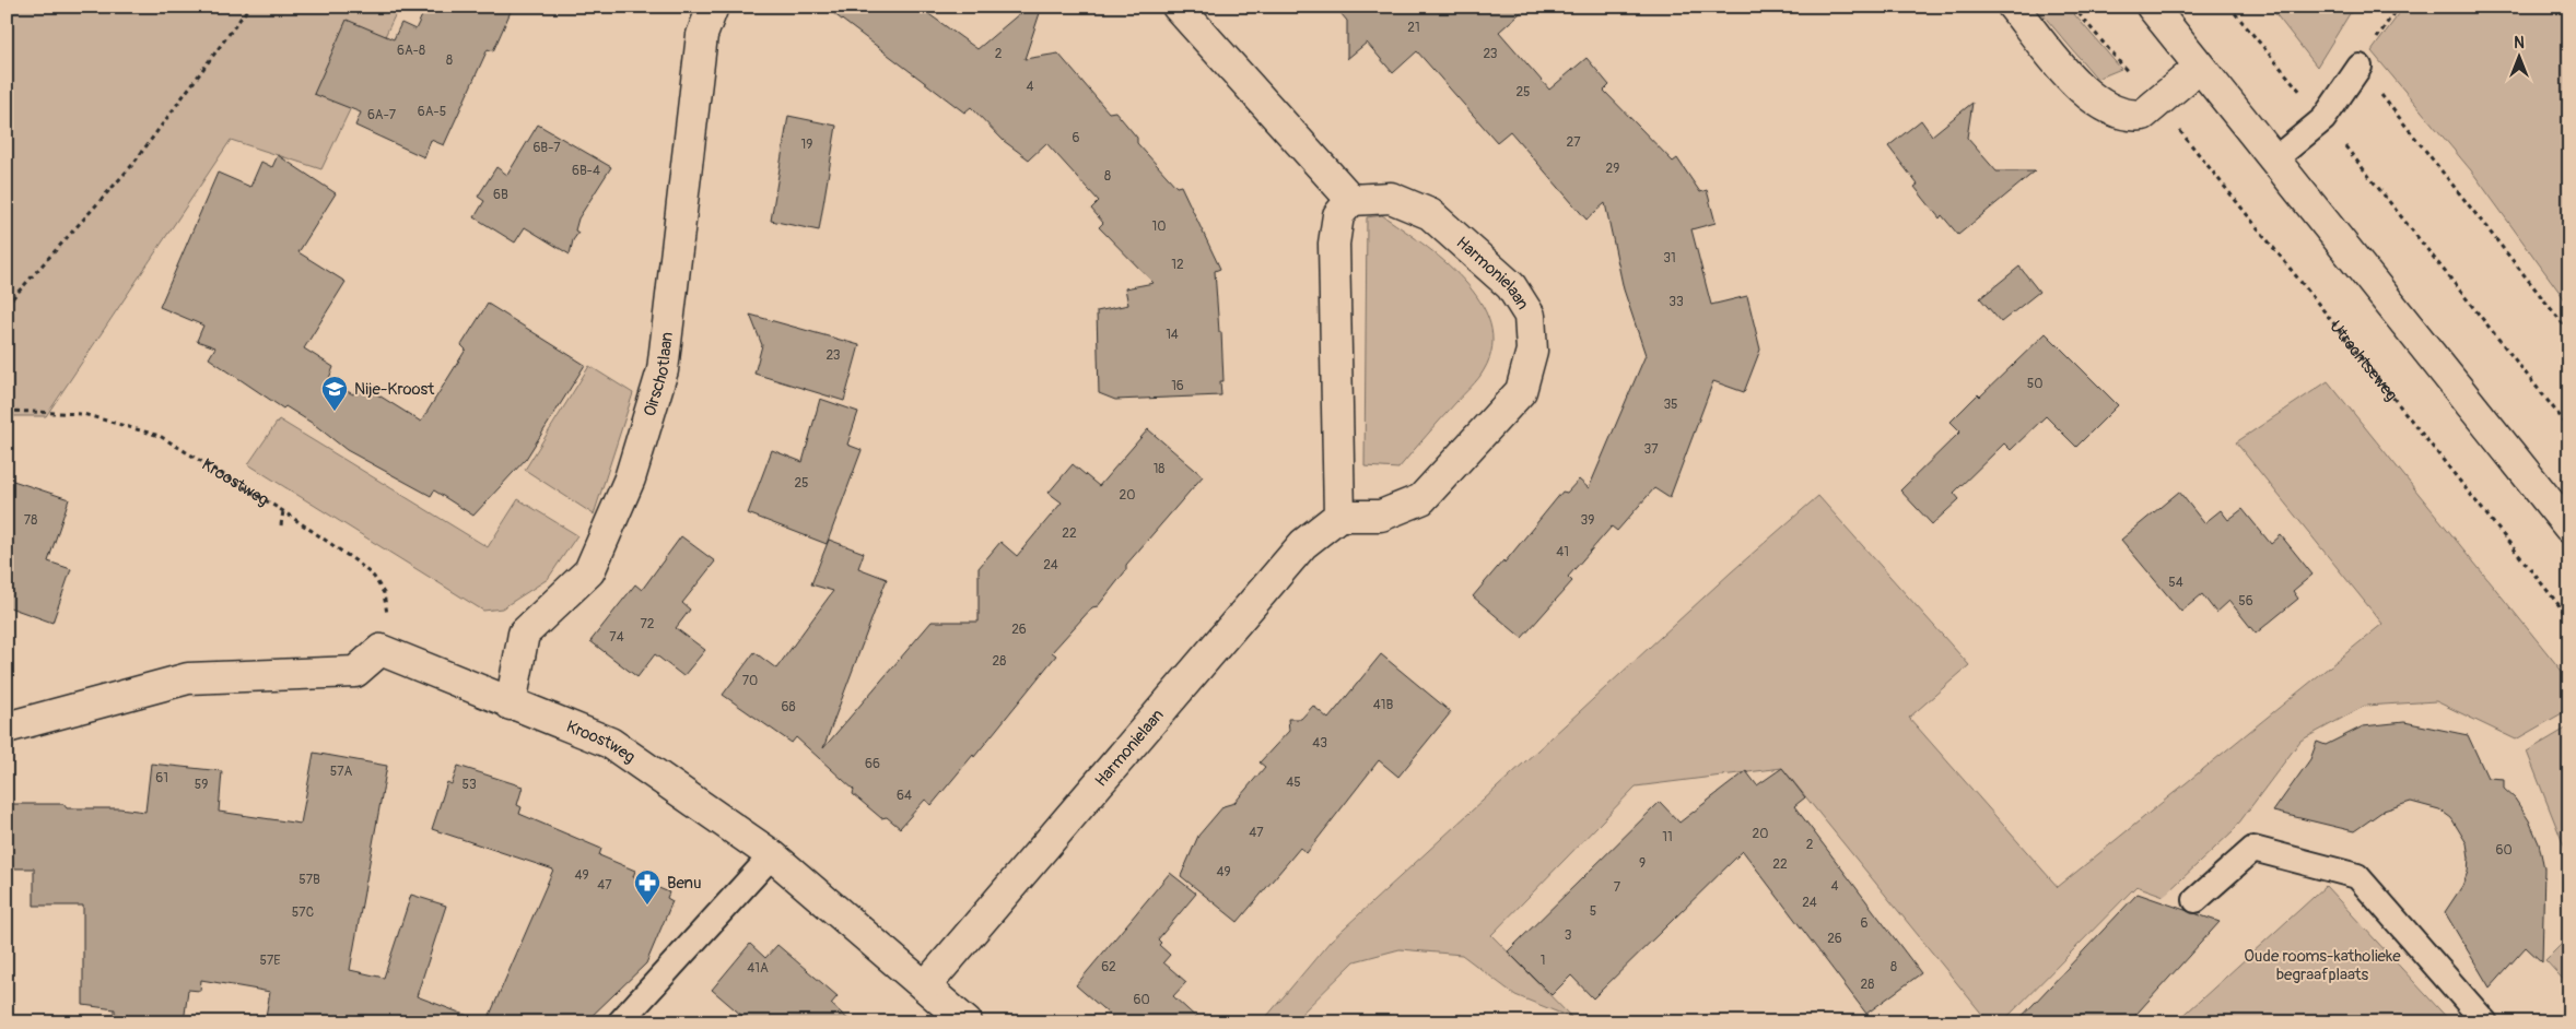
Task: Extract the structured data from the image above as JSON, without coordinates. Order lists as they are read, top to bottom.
{
  "streets": {
    "street": ["Harmonielaan", "Oirschotlaan", "Kroostweg"],
    "path": ["Utrechtseweg"]
  },
  "crossings": [
    ["Harmonielaan", "Kroostweg"],
    ["Oirschotlaan", "Kroostweg"]
  ],
  "parks": ["Oude rooms-katholieke begraafplaats"],
  "places": {
    "school or university": ["Nije-Kroost"],
    "pharmacy": ["Benu"]
  },
  "house_numbers": [
    "21",
    "6A-8",
    "2",
    "23",
    "8",
    "4",
    "25",
    "6A-5",
    "6A-7",
    "6",
    "27",
    "19",
    "6B-7",
    "29",
    "6B-4",
    "8",
    "6B",
    "10",
    "31",
    "12",
    "33",
    "14",
    "23",
    "50",
    "16",
    "35",
    "37",
    "18",
    "25",
    "20",
    "78",
    "39",
    "22",
    "41",
    "24",
    "54",
    "56",
    "72",
    "26",
    "74",
    "28",
    "70",
    "41B",
    "68",
    "43",
    "66",
    "57A",
    "61",
    "45",
    "59",
    "53",
    "64",
    "47",
    "20",
    "11",
    "2",
    "60",
    "9",
    "22",
    "49",
    "49",
    "57B",
    "47",
    "4",
    "7",
    "24",
    "5",
    "57C",
    "6",
    "3",
    "26",
    "57E",
    "1",
    "62",
    "8",
    "41A",
    "28",
    "60"
  ],
  "north": "top"
}
